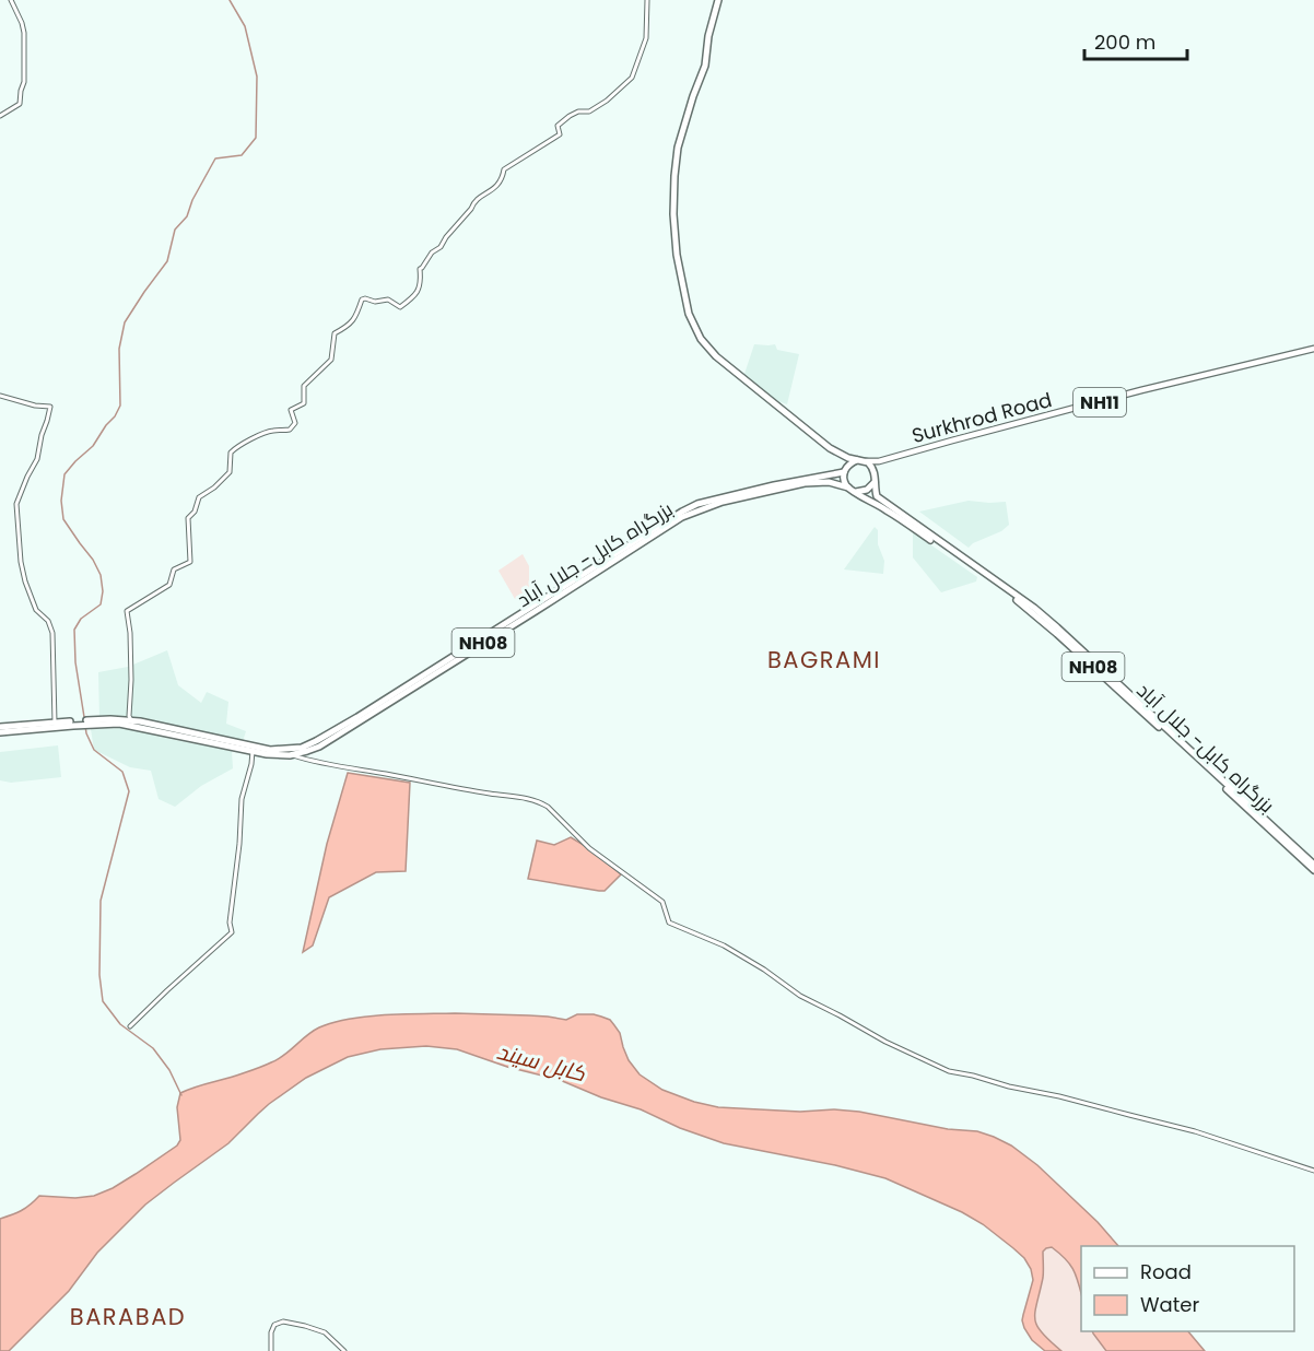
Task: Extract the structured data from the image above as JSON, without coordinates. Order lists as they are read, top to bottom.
{
  "streets": {
    "highway": ["بزرگراه کابل- جلال آباد", "NH08"],
    "main road": ["NH11", "Surkhrod Road"]
  },
  "crossings": [
    ["Surkhrod Road", "بزرگراه کابل- جلال آباد"]
  ],
  "districts": ["BAGRAMI", "BARABAD"],
  "water": ["کابل سيند"],
  "legend": ["Road", "Water"],
  "scale_bar": "200 m"
}
